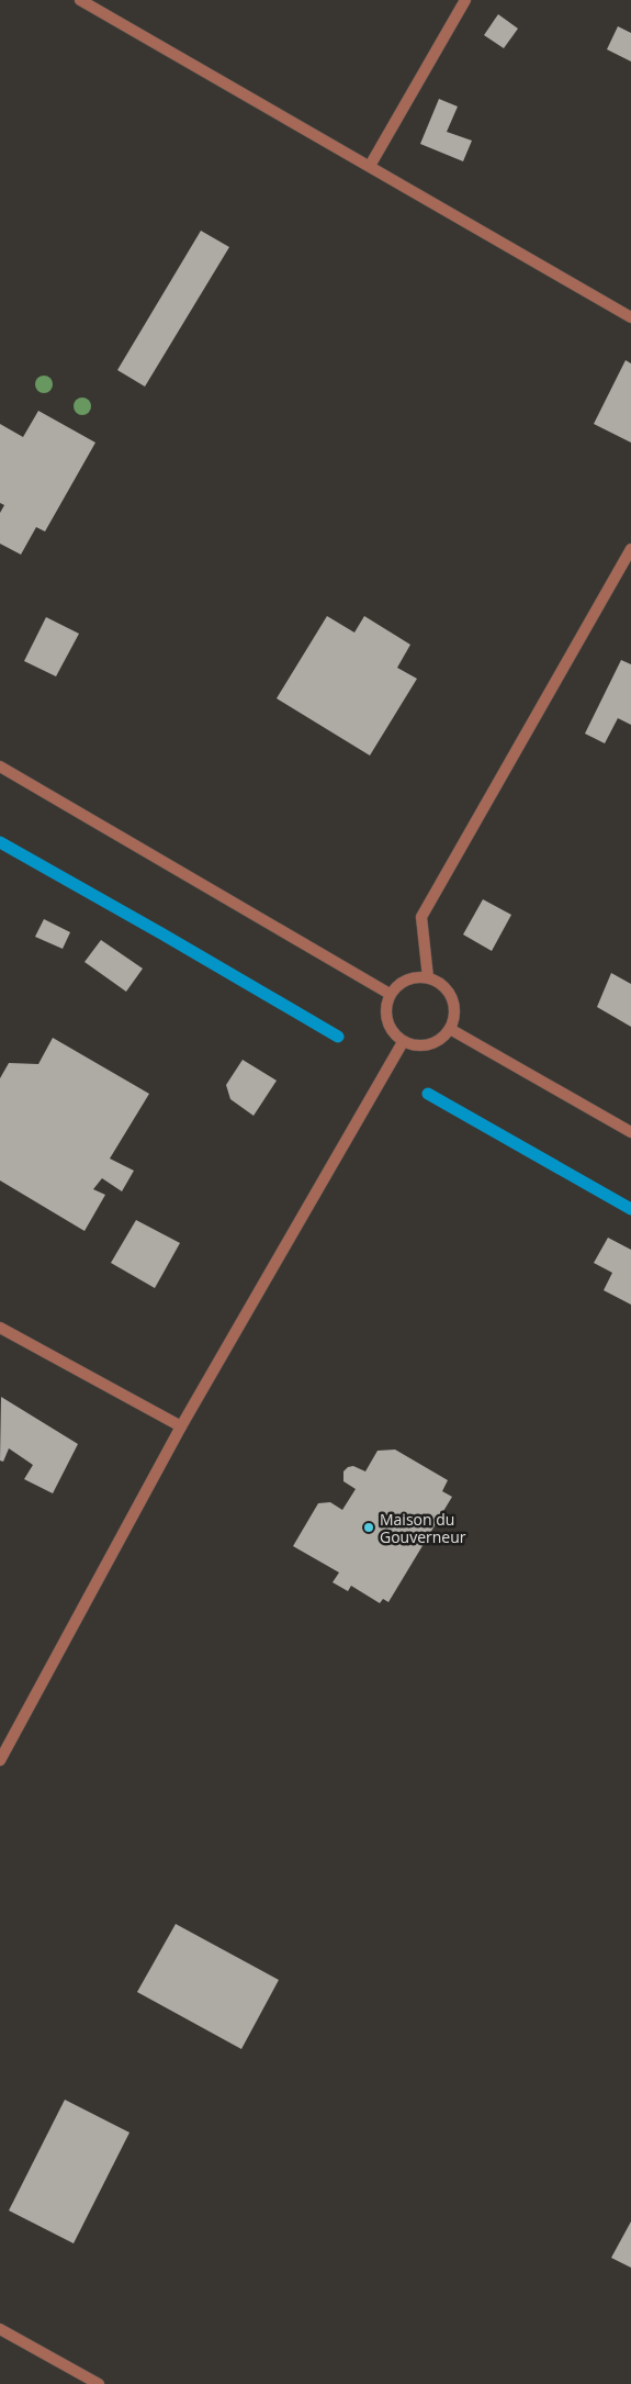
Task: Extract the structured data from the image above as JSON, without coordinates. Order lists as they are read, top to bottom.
{
  "places": ["Maison du Gouverneur"]
}
